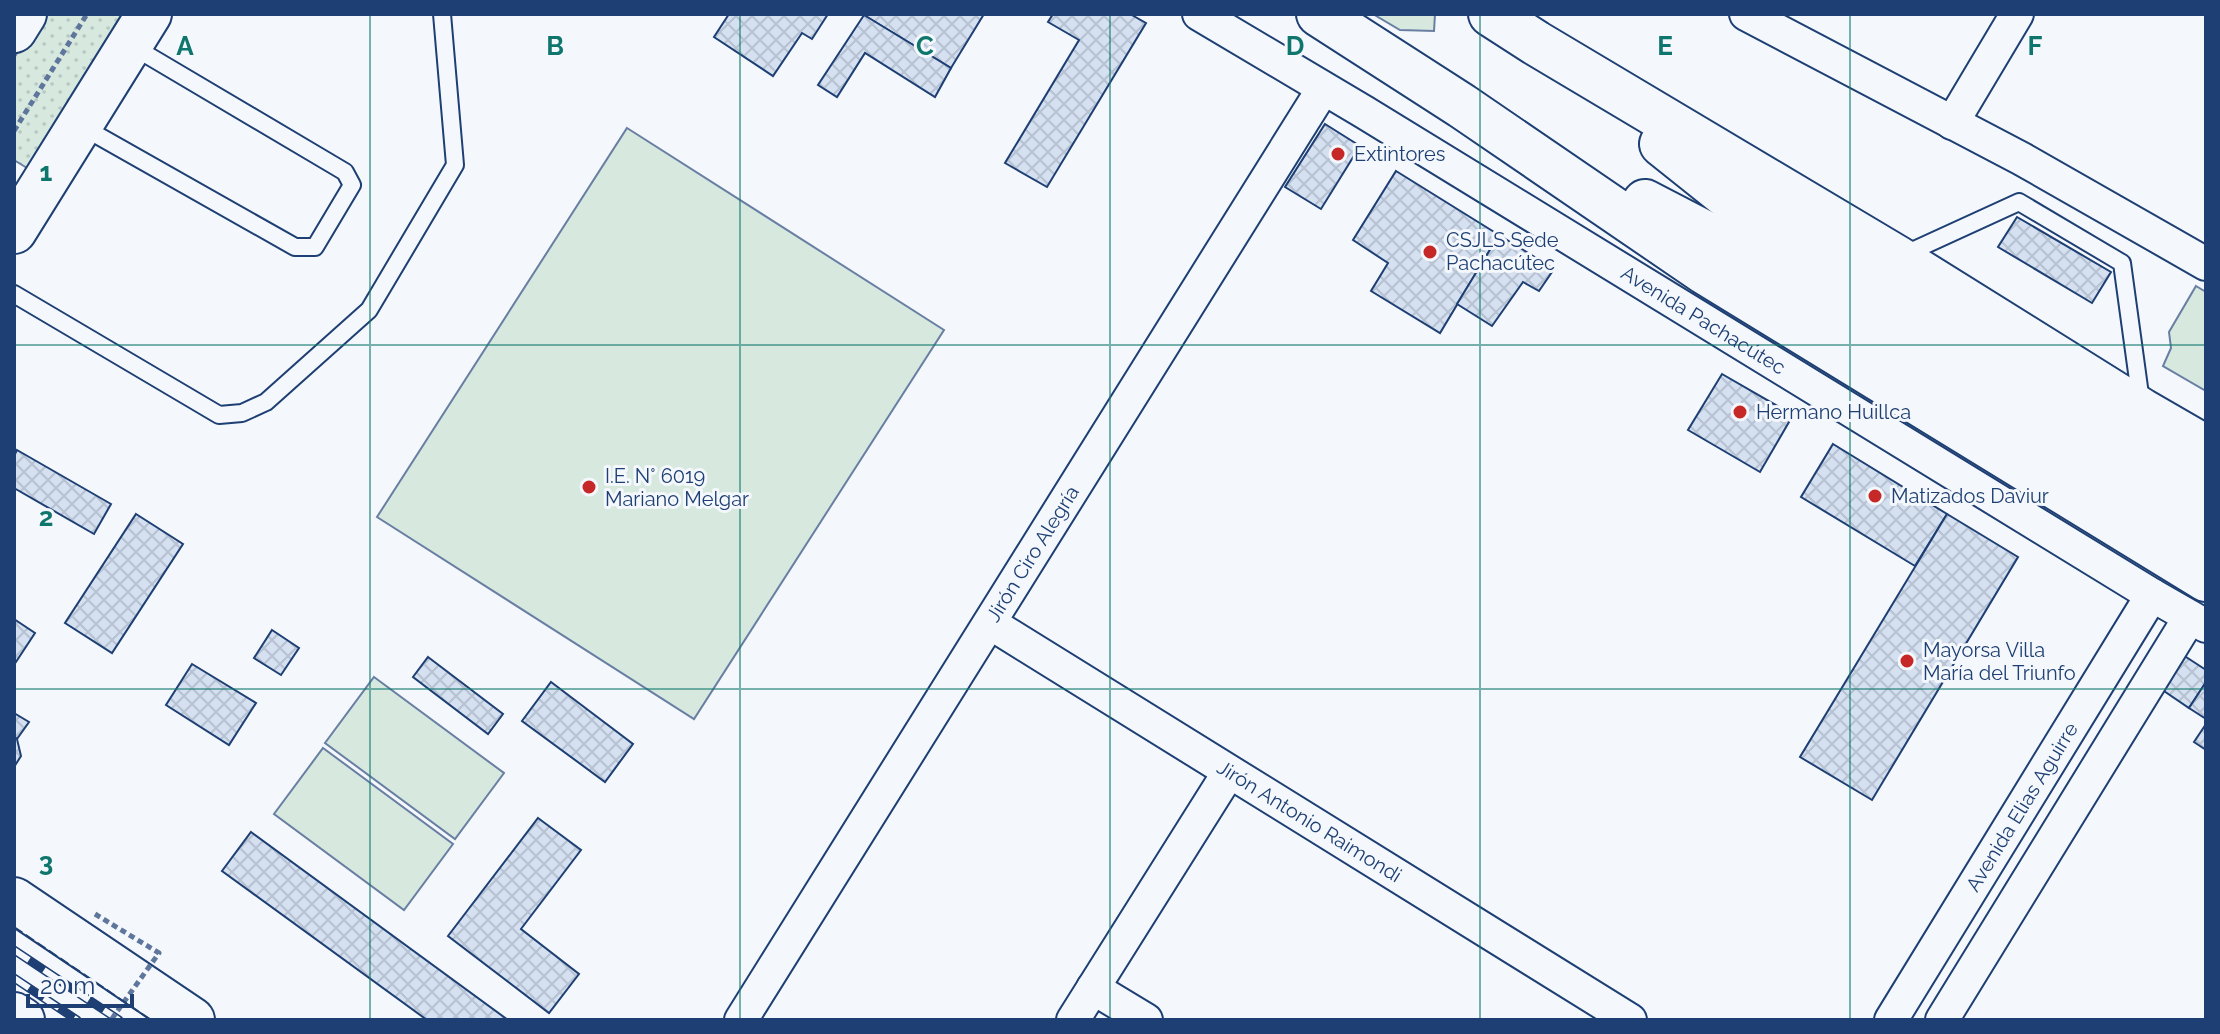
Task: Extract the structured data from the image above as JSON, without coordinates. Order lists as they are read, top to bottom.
{
  "streets": {
    "main road": ["Avenida Pachacútec"],
    "street": ["Jirón Ciro Alegría", "Avenida Elias Aguirre", "Jirón Antonio Raimondi"]
  },
  "crossings": [
    ["Avenida Pachacútec", "Jirón Ciro Alegría"],
    ["Avenida Pachacútec", "Avenida Elias Aguirre"],
    ["Jirón Ciro Alegría", "Jirón Antonio Raimondi"]
  ],
  "places": [
    "Extintores",
    "CSJLS Sede Pachacútec",
    "Hermano Huillca",
    "I.E. N° 6019 Mariano Melgar",
    "Matizados Daviur",
    "Mayorsa Villa María del Triunfo"
  ],
  "scale_bar": "20 m",
  "grid": {
    "columns": [
      "A",
      "B",
      "C",
      "D",
      "E",
      "F"
    ],
    "rows": ["1", "2", "3"]
  }
}
